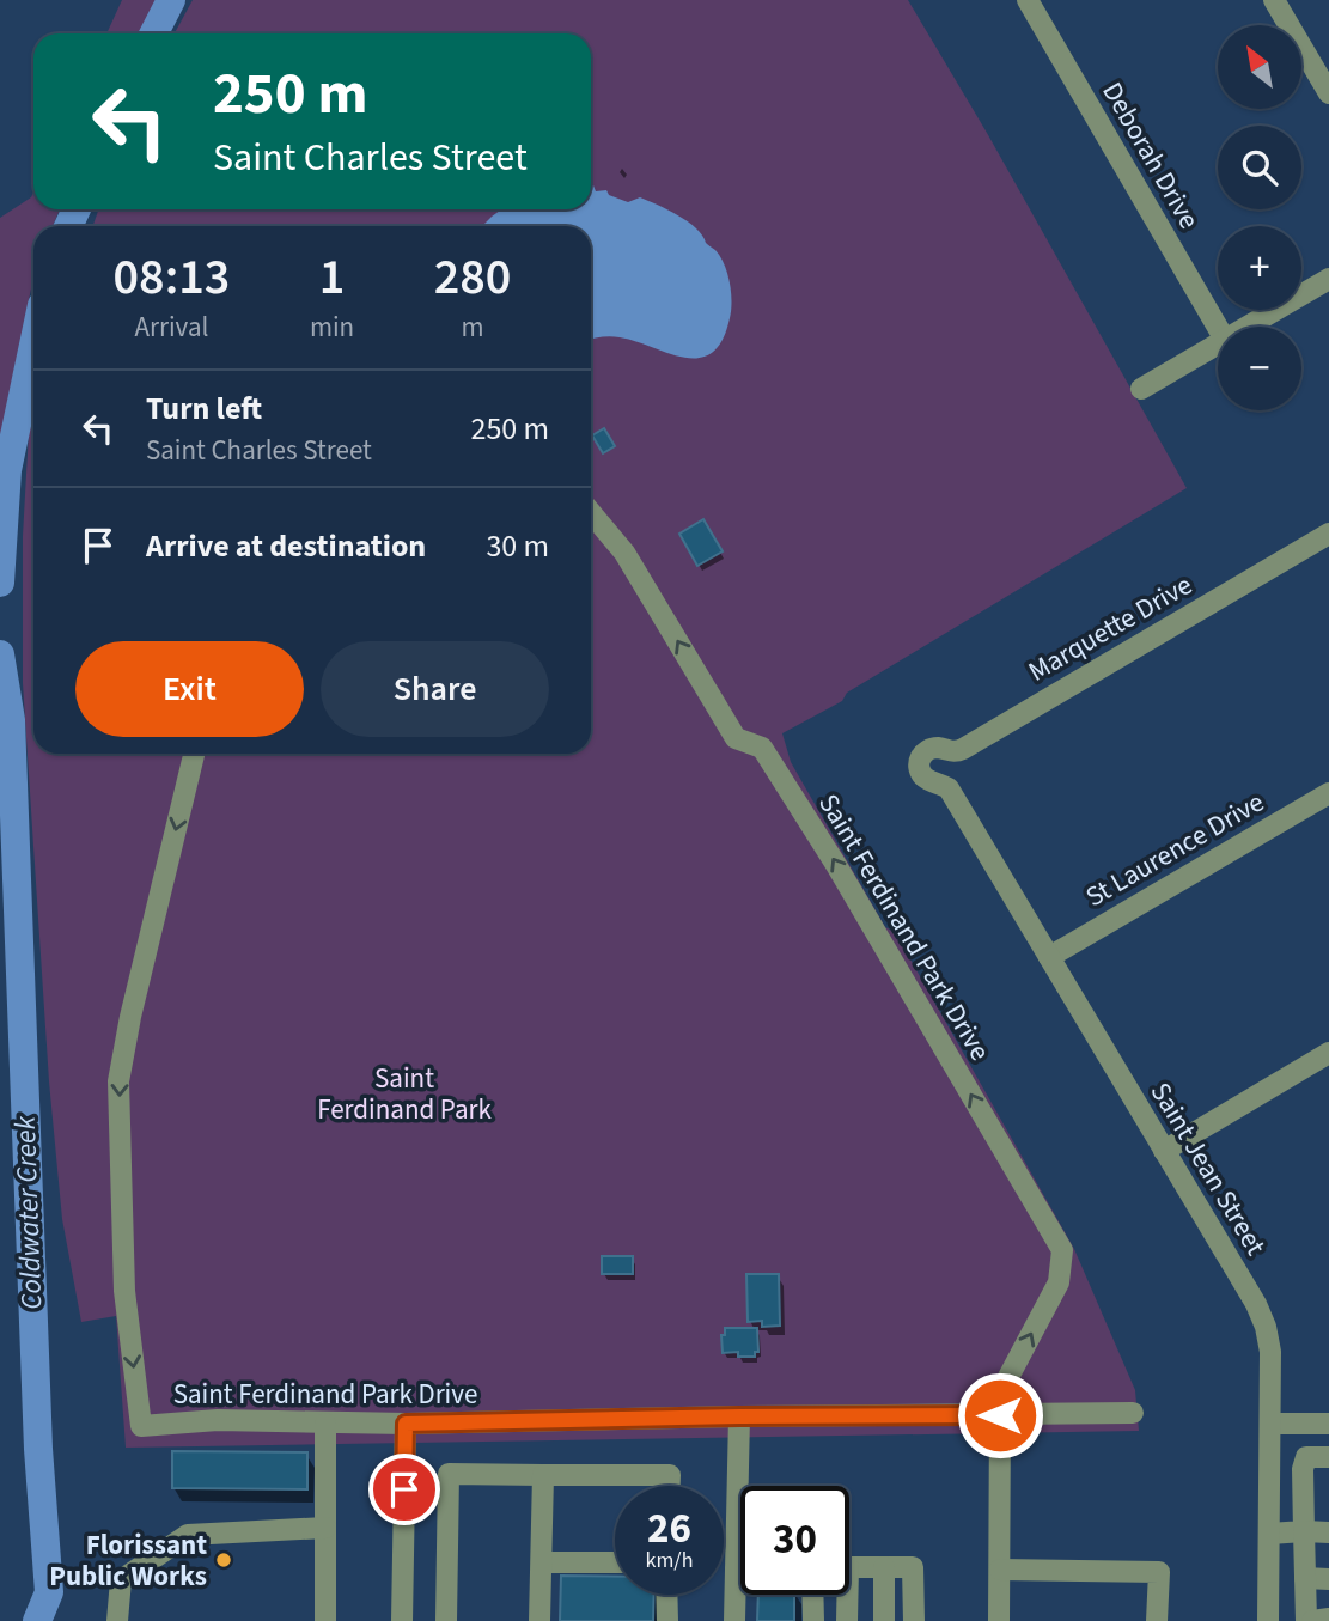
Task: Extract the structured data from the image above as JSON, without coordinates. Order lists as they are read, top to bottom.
{
  "streets": {
    "street": [
      "Deborah Drive",
      "Marquette Drive",
      "St Laurence Drive",
      "Saint Ferdinand Park Drive",
      "Saint Jean Street"
    ]
  },
  "crossings": [
    ["Marquette Drive", "Saint Jean Street"],
    ["St Laurence Drive", "Saint Jean Street"]
  ],
  "water": ["Coldwater Creek"],
  "parks": ["Saint Ferdinand Park"],
  "places": ["Florissant Public Works"],
  "north": "top left",
  "page": {
    "map_buttons": ["+", "−"],
    "turn": ["250 m", "Saint Charles Street"],
    "eta": [
      "08:13",
      "Arrival",
      "1",
      "min",
      "280",
      "m"
    ],
    "list": [
      {
        "name": "Turn left",
        "note": "Saint Charles Street",
        "value": "250 m"
      },
      {
        "name": "Arrive at destination",
        "value": "30 m"
      }
    ],
    "buttons": ["Exit", "Share"],
    "speed": "26 km/h",
    "limit": "30"
  }
}
